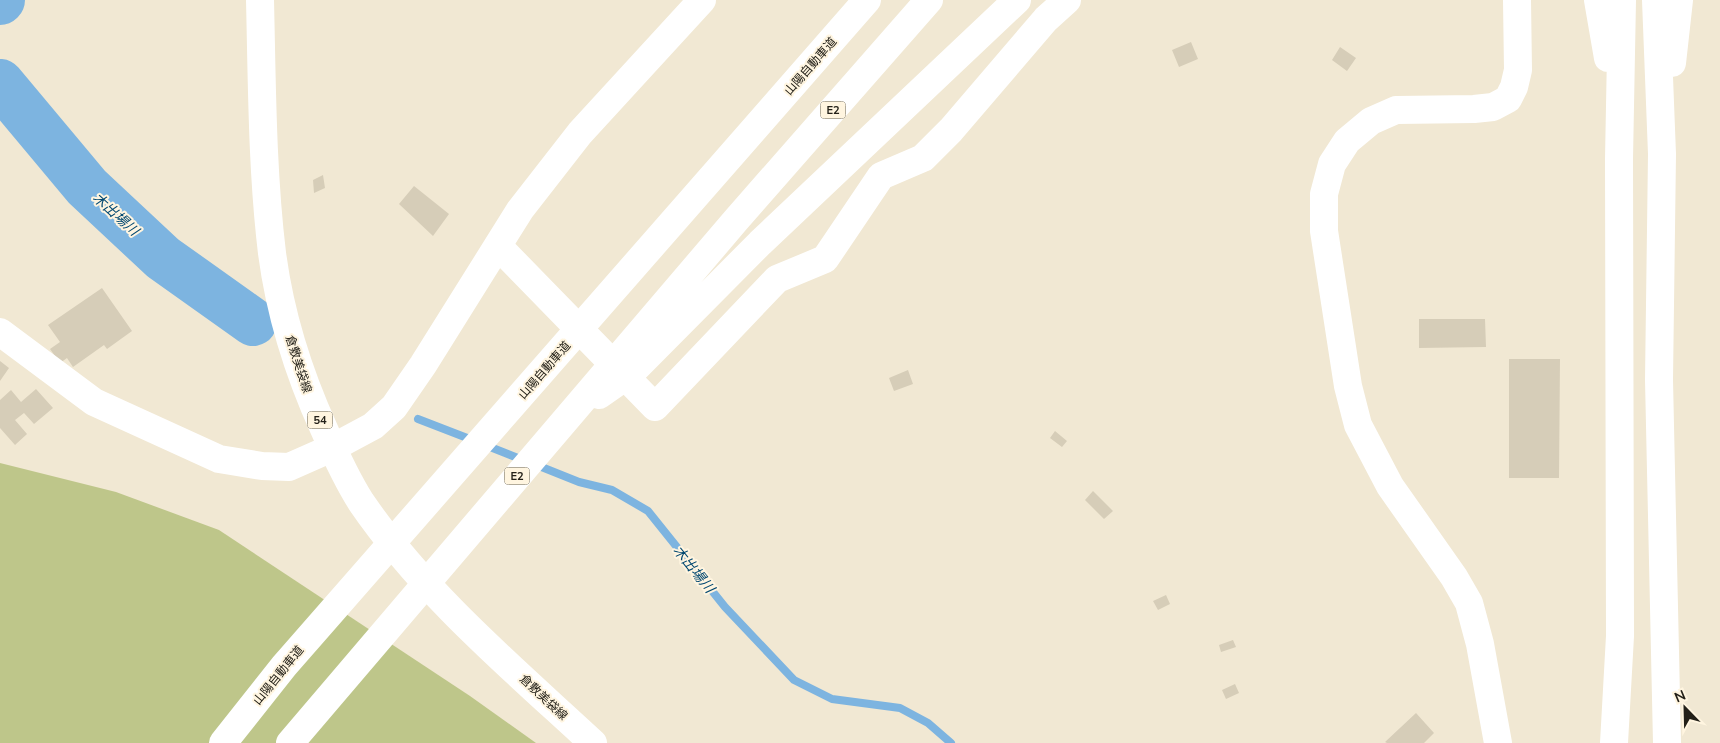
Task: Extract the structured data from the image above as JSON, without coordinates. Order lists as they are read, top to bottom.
{
  "streets": {
    "main road": [
      "山陽自動車道",
      "E2",
      "倉敷美袋線",
      "54"
    ]
  },
  "water": ["木出場川"],
  "north": "top left"
}
